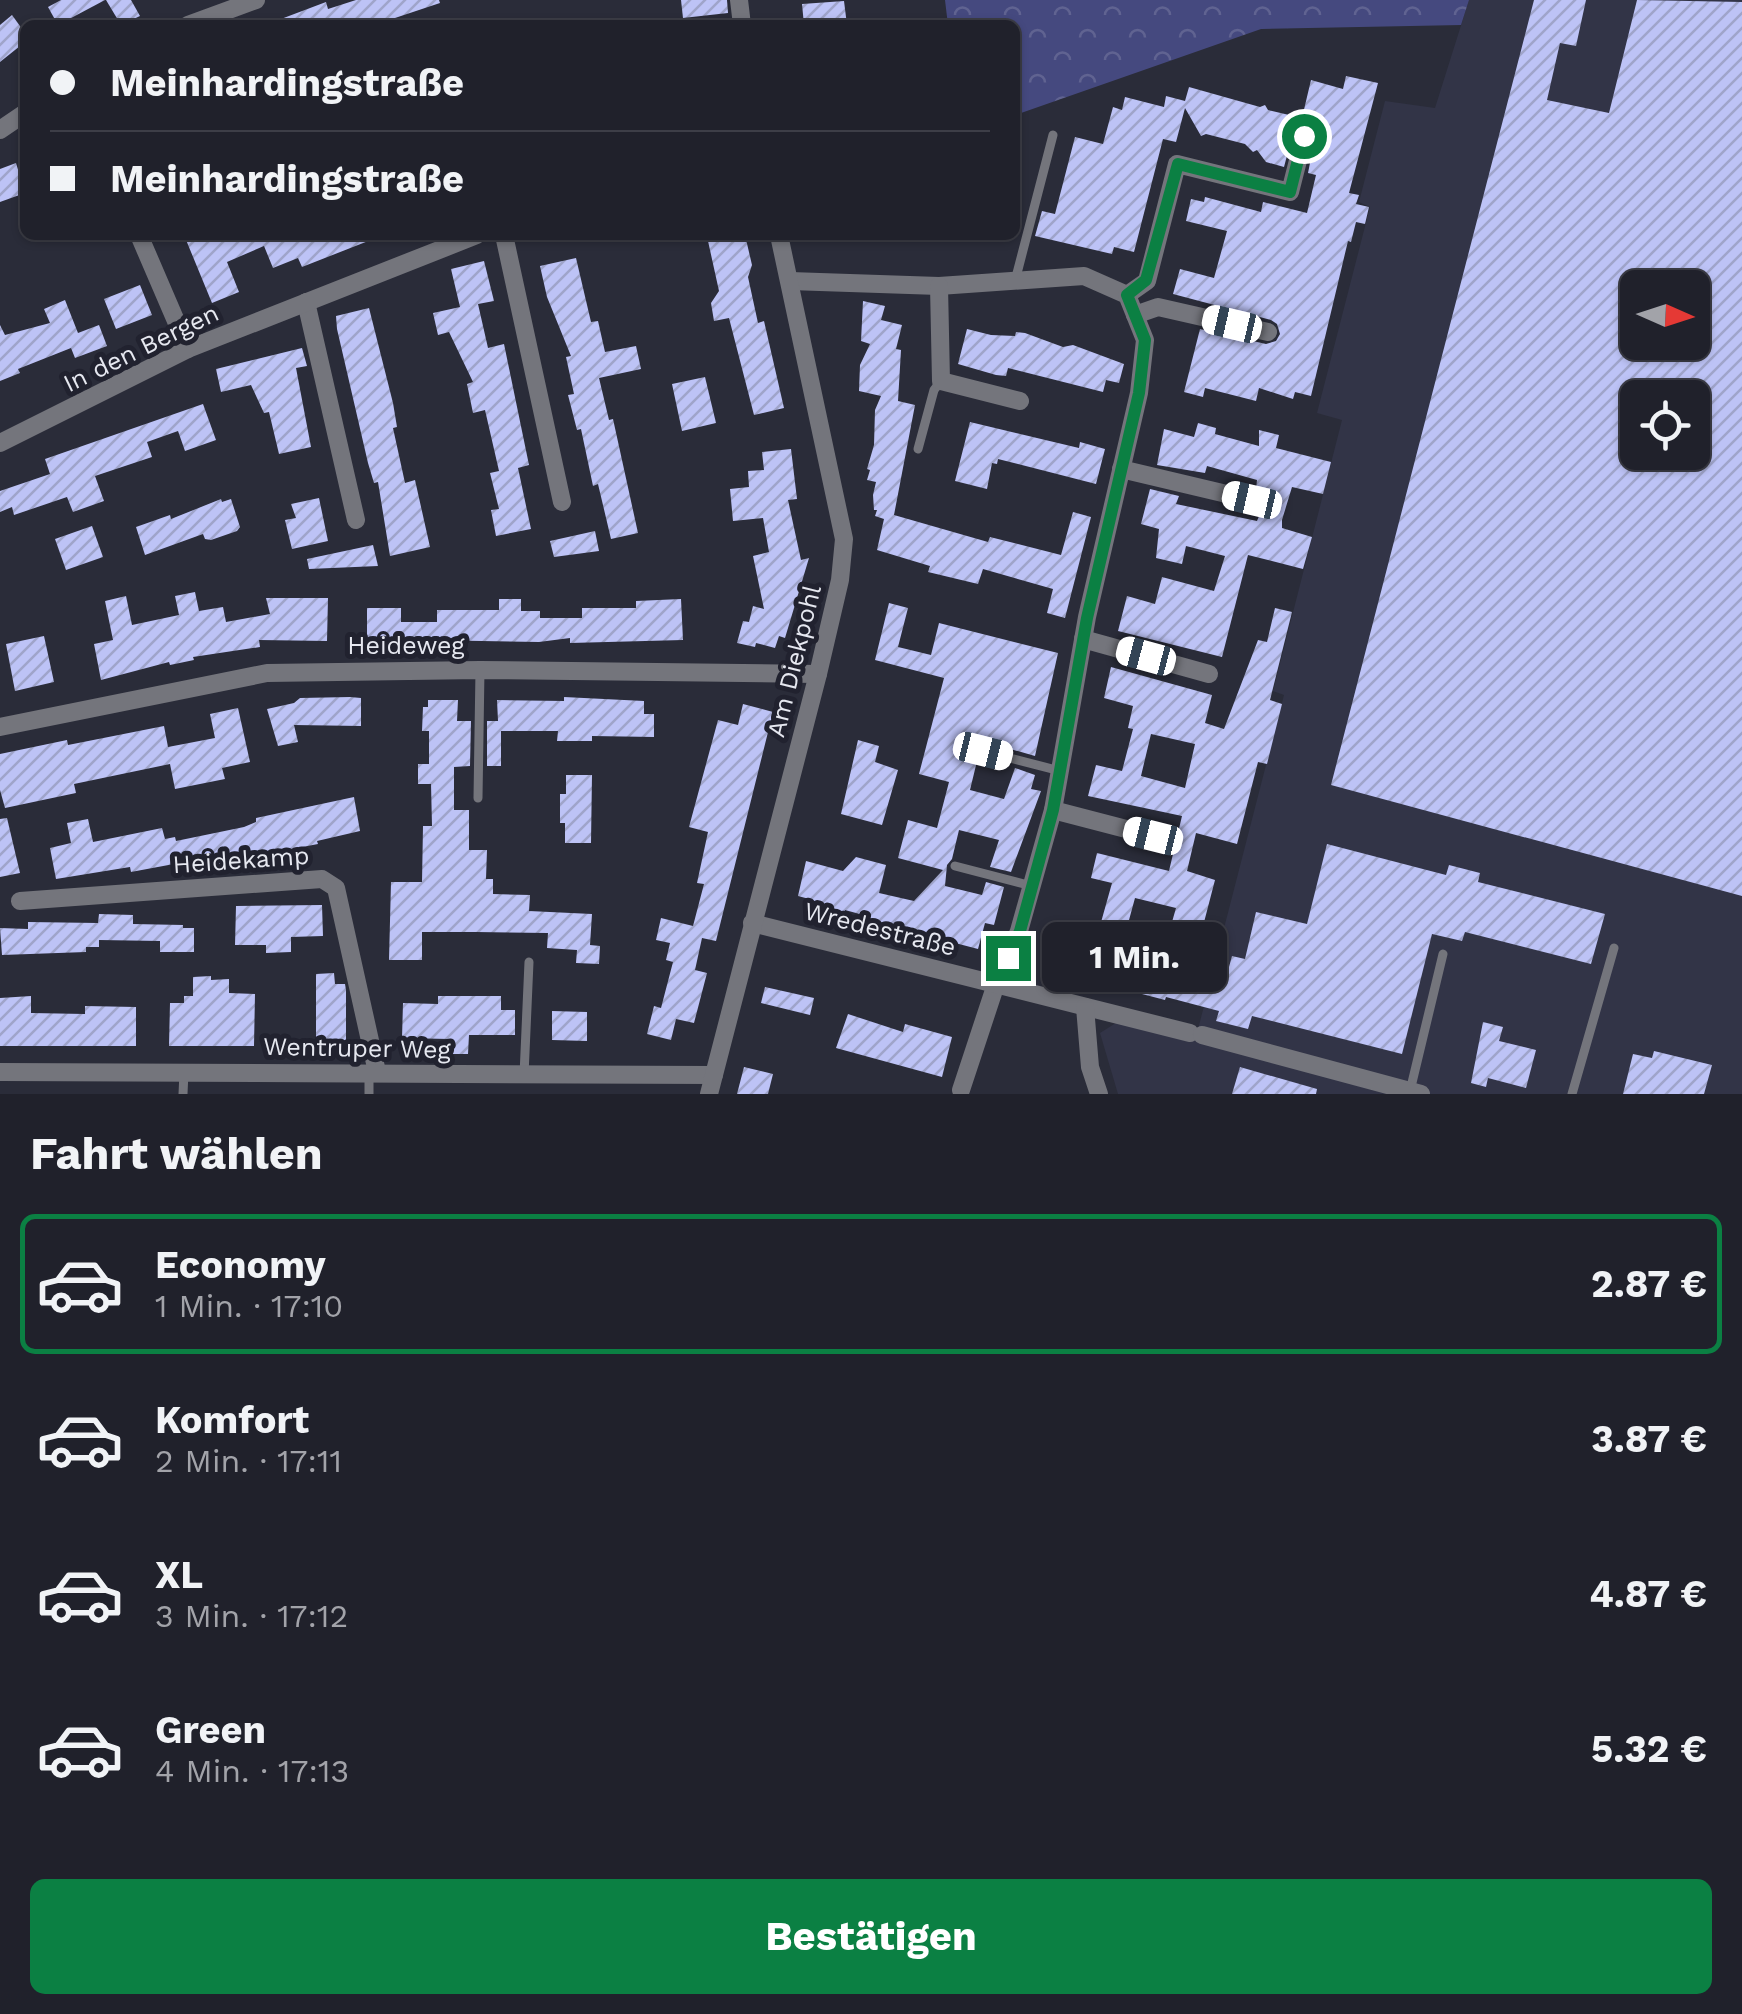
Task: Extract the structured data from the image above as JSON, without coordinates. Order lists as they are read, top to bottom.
{
  "streets": {
    "street": [
      "In den Bergen",
      "Heideweg",
      "Am Diekpohl",
      "Heidekamp",
      "Wredestraße",
      "Wentruper Weg"
    ]
  },
  "crossings": [
    ["Heideweg", "Am Diekpohl"],
    ["Am Diekpohl", "Wredestraße"],
    ["Am Diekpohl", "Wentruper Weg"],
    ["Heidekamp", "Wentruper Weg"]
  ],
  "north": "right",
  "page": {
    "banner": ["Meinhardingstraße", "Meinhardingstraße"],
    "bubble": "1 Min.",
    "heading": "Fahrt wählen",
    "list": [
      {
        "name": "Economy",
        "note": "1 Min. · 17:10",
        "value": "2.87 €"
      },
      {
        "name": "Komfort",
        "note": "2 Min. · 17:11",
        "value": "3.87 €"
      },
      {
        "name": "XL",
        "note": "3 Min. · 17:12",
        "value": "4.87 €"
      },
      {
        "name": "Green",
        "note": "4 Min. · 17:13",
        "value": "5.32 €"
      }
    ],
    "buttons": "Bestätigen"
  }
}
